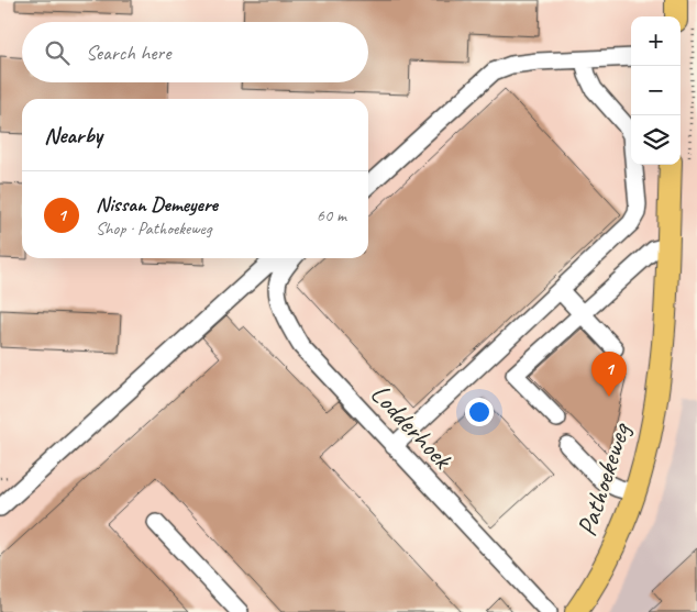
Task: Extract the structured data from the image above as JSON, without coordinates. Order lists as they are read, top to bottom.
{
  "streets": {
    "main road": ["Pathoekeweg"],
    "street": ["Lodderhoek"]
  },
  "page": {
    "map_buttons": ["+", "−"],
    "search": "Search here",
    "heading": "Nearby",
    "list": [
      {
        "mark": "1",
        "name": "Nissan Demeyere",
        "note": "Shop · Pathoekeweg",
        "value": "60 m"
      }
    ],
    "pins": "1"
  }
}
